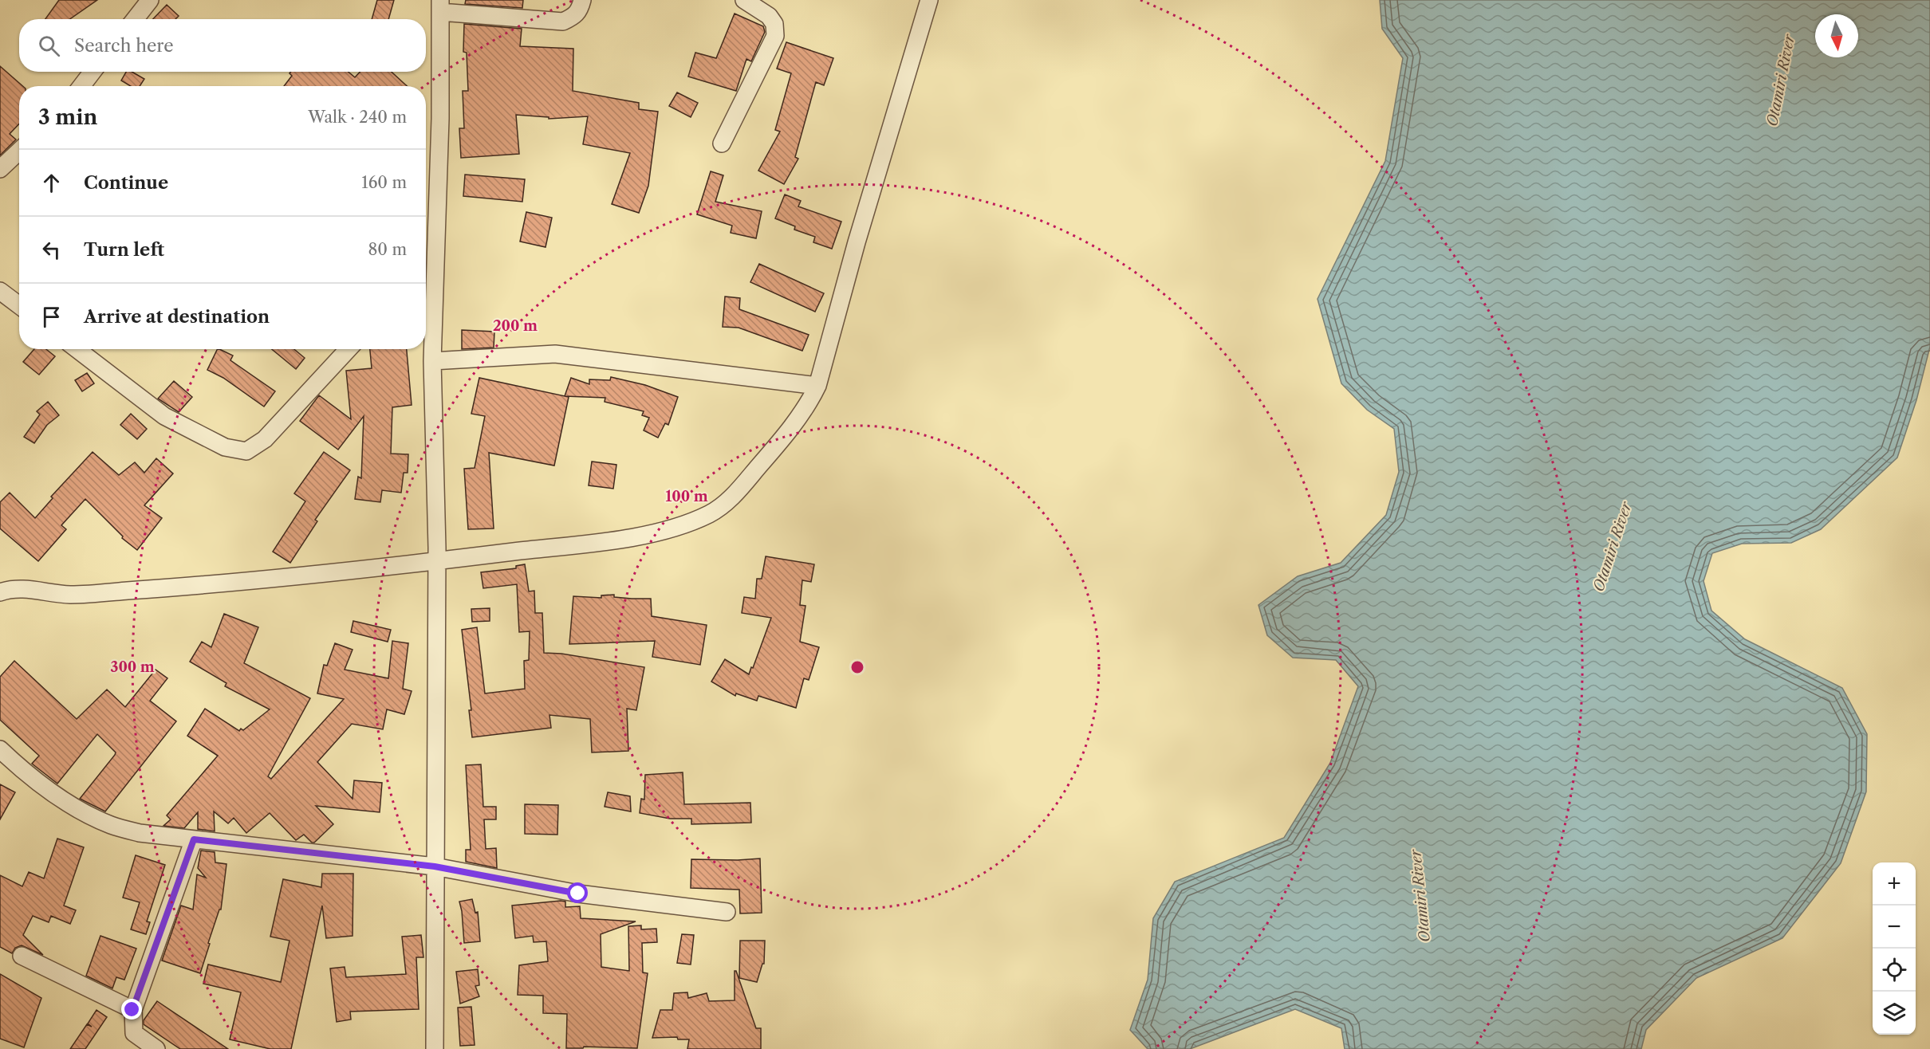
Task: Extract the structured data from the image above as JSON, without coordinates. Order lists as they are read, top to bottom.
{
  "water": ["Otamiri River"],
  "north": "bottom",
  "page": {
    "search": "Search here",
    "heading": ["3 min", "Walk · 240 m"],
    "list": [
      ["Continue", "160 m"],
      ["Turn left", "80 m"],
      "Arrive at destination"
    ],
    "map_buttons": ["+", "−"]
  },
  "rings": ["200 m", "100 m", "300 m"]
}
